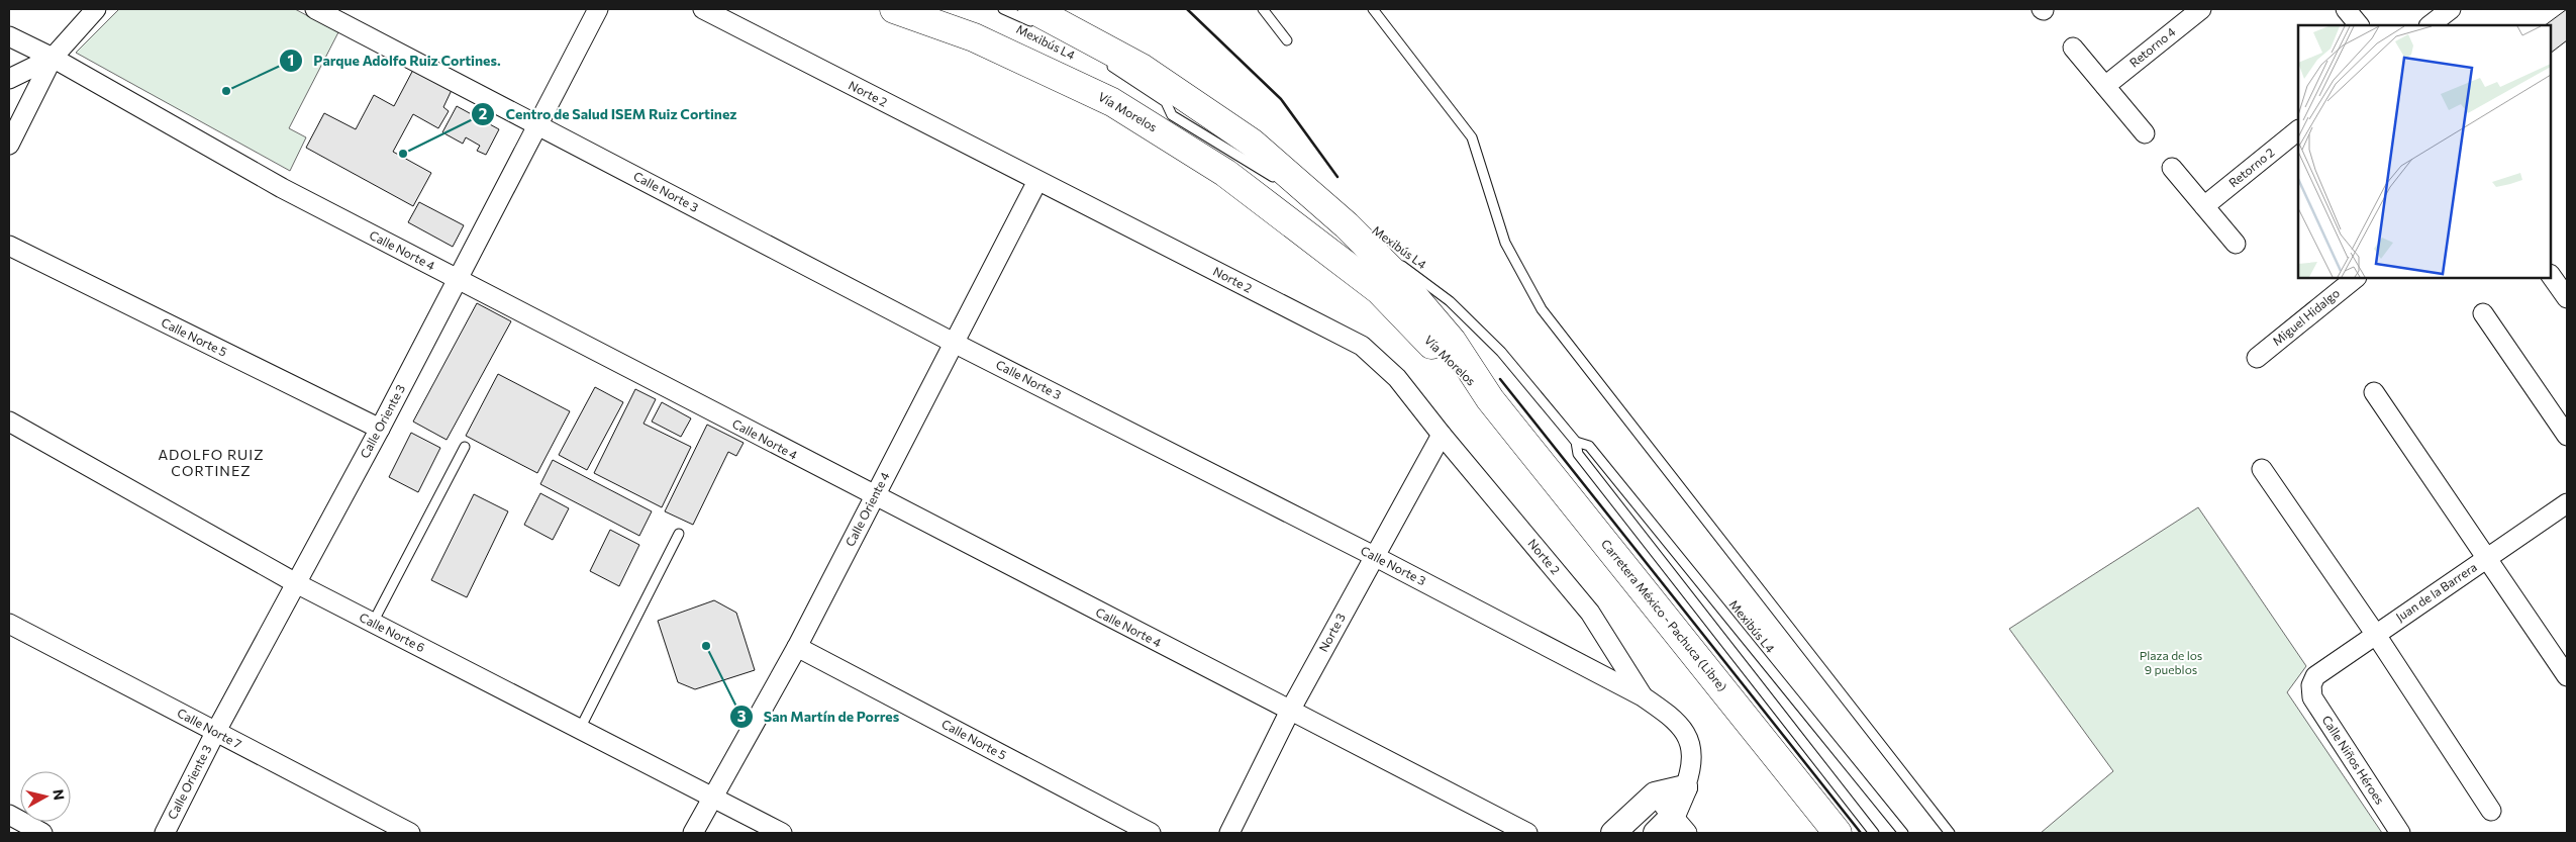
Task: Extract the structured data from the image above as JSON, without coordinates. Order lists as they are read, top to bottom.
{
  "streets": {
    "main road": ["Vía Morelos", "Carretera México - Pachuca (Libre)"],
    "street": [
      "Retorno 4",
      "Norte 2",
      "Retorno 2",
      "Calle Norte 3",
      "Calle Norte 4",
      "Miguel Hidalgo",
      "Calle Norte 5",
      "Calle Oriente 3",
      "Calle Oriente 4",
      "Juan de la Barrera",
      "Calle Norte 6",
      "Norte 3",
      "Calle Norte 7",
      "Calle Niños Héroes"
    ],
    "lane": ["Mexibús L4"]
  },
  "crossings": [
    ["Mexibús L4", "Vía Morelos"],
    ["Norte 2", "Calle Norte 3"],
    ["Norte 2", "Calle Oriente 4"],
    ["Norte 2", "Norte 3"],
    ["Vía Morelos", "Carretera México - Pachuca (Libre)"],
    ["Calle Norte 3", "Calle Oriente 3"],
    ["Calle Norte 3", "Calle Oriente 4"],
    ["Calle Norte 3", "Norte 3"],
    ["Calle Norte 4", "Calle Oriente 3"],
    ["Calle Norte 4", "Calle Oriente 4"],
    ["Calle Norte 4", "Norte 3"],
    ["Calle Norte 5", "Calle Oriente 3"],
    ["Calle Norte 5", "Calle Oriente 4"],
    ["Calle Oriente 3", "Calle Norte 6"],
    ["Calle Oriente 3", "Calle Norte 7"],
    ["Calle Oriente 4", "Calle Norte 6"],
    ["Juan de la Barrera", "Calle Niños Héroes"]
  ],
  "districts": ["ADOLFO RUIZ CORTINEZ"],
  "parks": ["Plaza de los 9 pueblos"],
  "places": ["Parque Adolfo Ruiz Cortines.", "Centro de Salud ISEM Ruiz Cortinez", "San Martín de Porres"],
  "north": "right"
}
